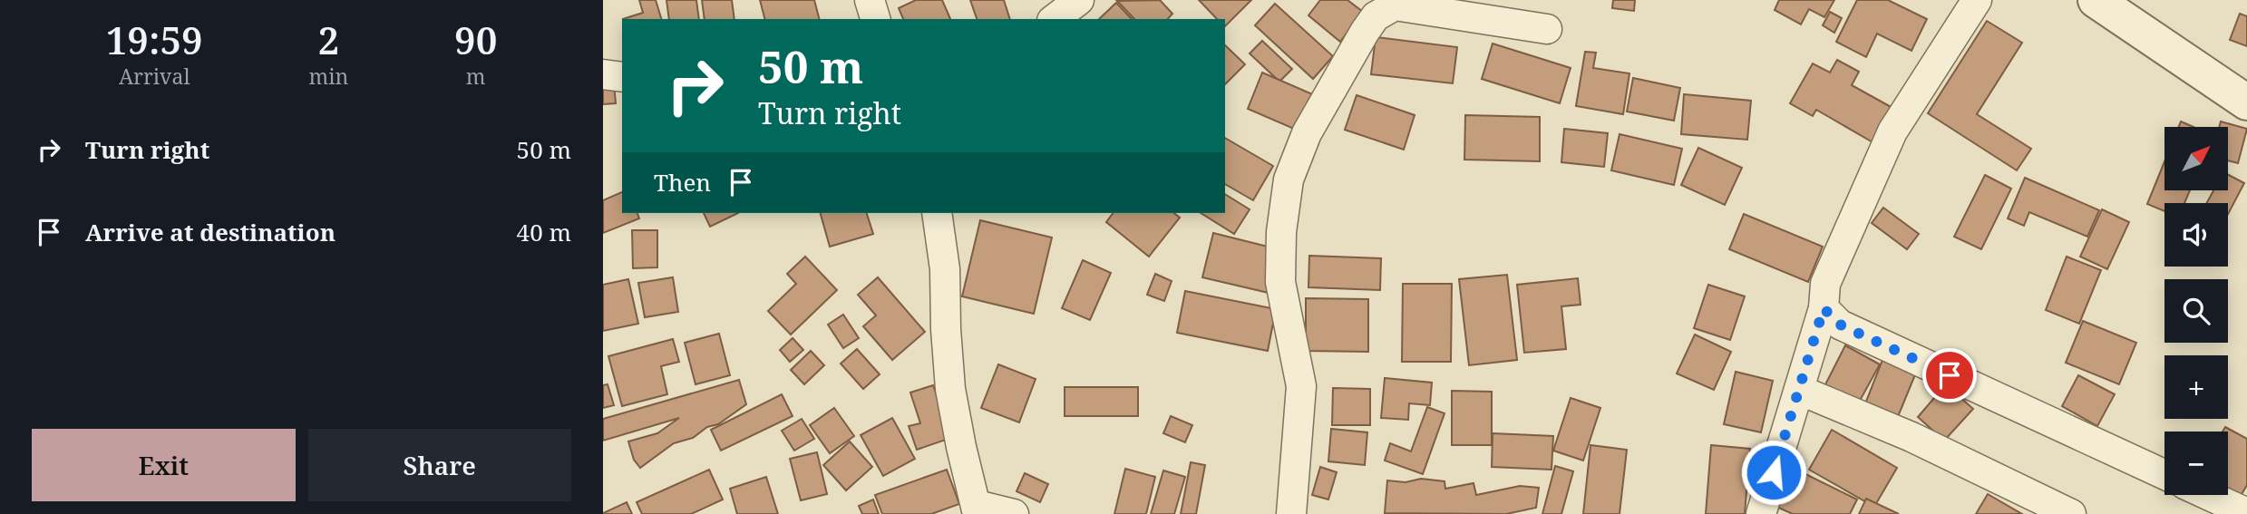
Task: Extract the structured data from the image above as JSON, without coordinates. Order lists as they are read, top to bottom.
{
  "north": "top right",
  "page": {
    "eta": [
      "19:59",
      "Arrival",
      "2",
      "min",
      "90",
      "m"
    ],
    "turn": ["50 m", "Turn right"],
    "list": [
      {
        "name": "Turn right",
        "value": "50 m"
      },
      {
        "name": "Arrive at destination",
        "value": "40 m"
      }
    ],
    "map_buttons": ["+", "−"],
    "then": "Then",
    "buttons": ["Exit", "Share"]
  }
}
